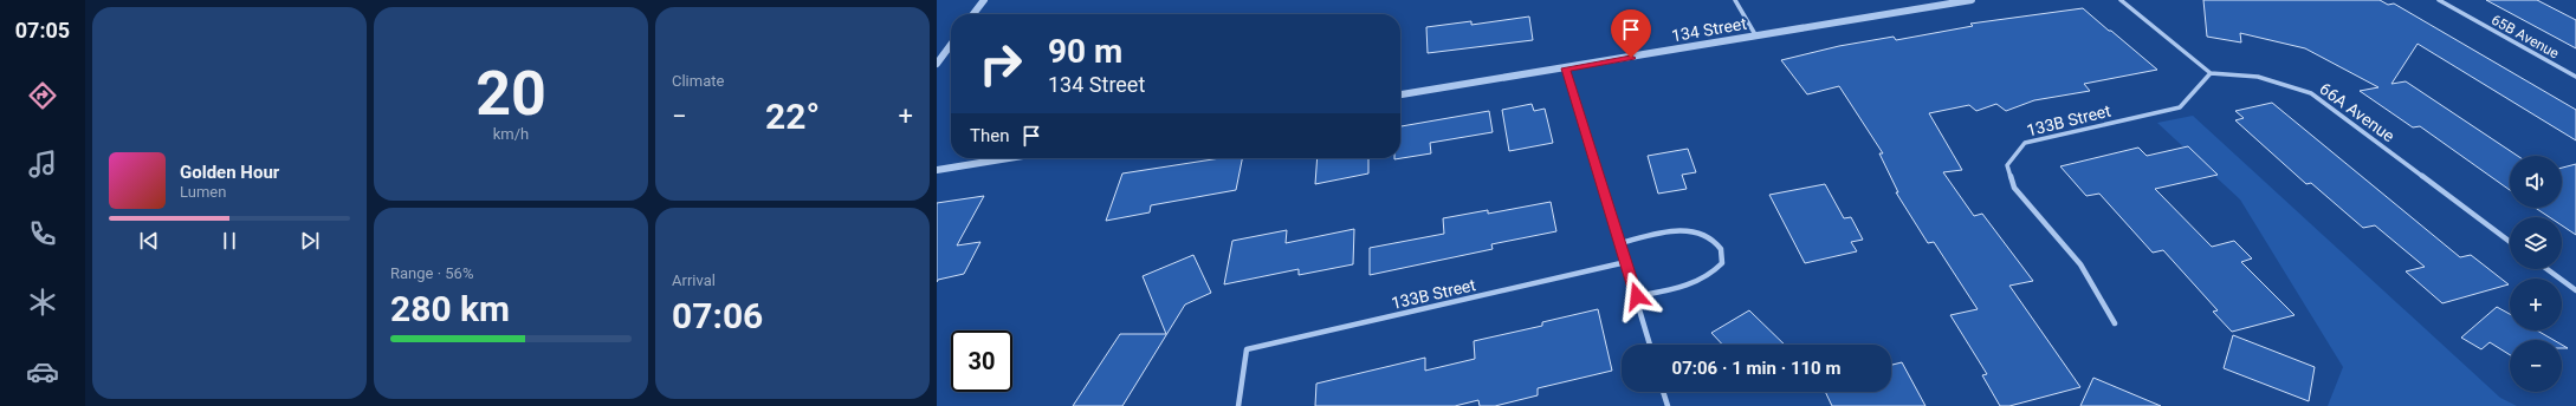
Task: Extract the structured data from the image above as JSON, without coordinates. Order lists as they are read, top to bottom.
{
  "streets": {
    "street": [
      "134 Street",
      "65B Avenue",
      "66A Avenue",
      "133B Street"
    ]
  },
  "crossings": [
    ["66A Avenue", "133B Street"]
  ],
  "page": {
    "tabs": "07:05",
    "tile": [
      ["20", "km/h"],
      "Climate",
      ["Range · 56%", "280 km"],
      ["Arrival", "07:06"]
    ],
    "turn": ["90 m", "134 Street"],
    "heat": ["−", "22°", "+"],
    "then": "Then",
    "song": ["Golden Hour", "Lumen"],
    "map_buttons": ["+", "−"],
    "limit": "30",
    "trip": "07:06 · 1 min · 110 m"
  }
}
